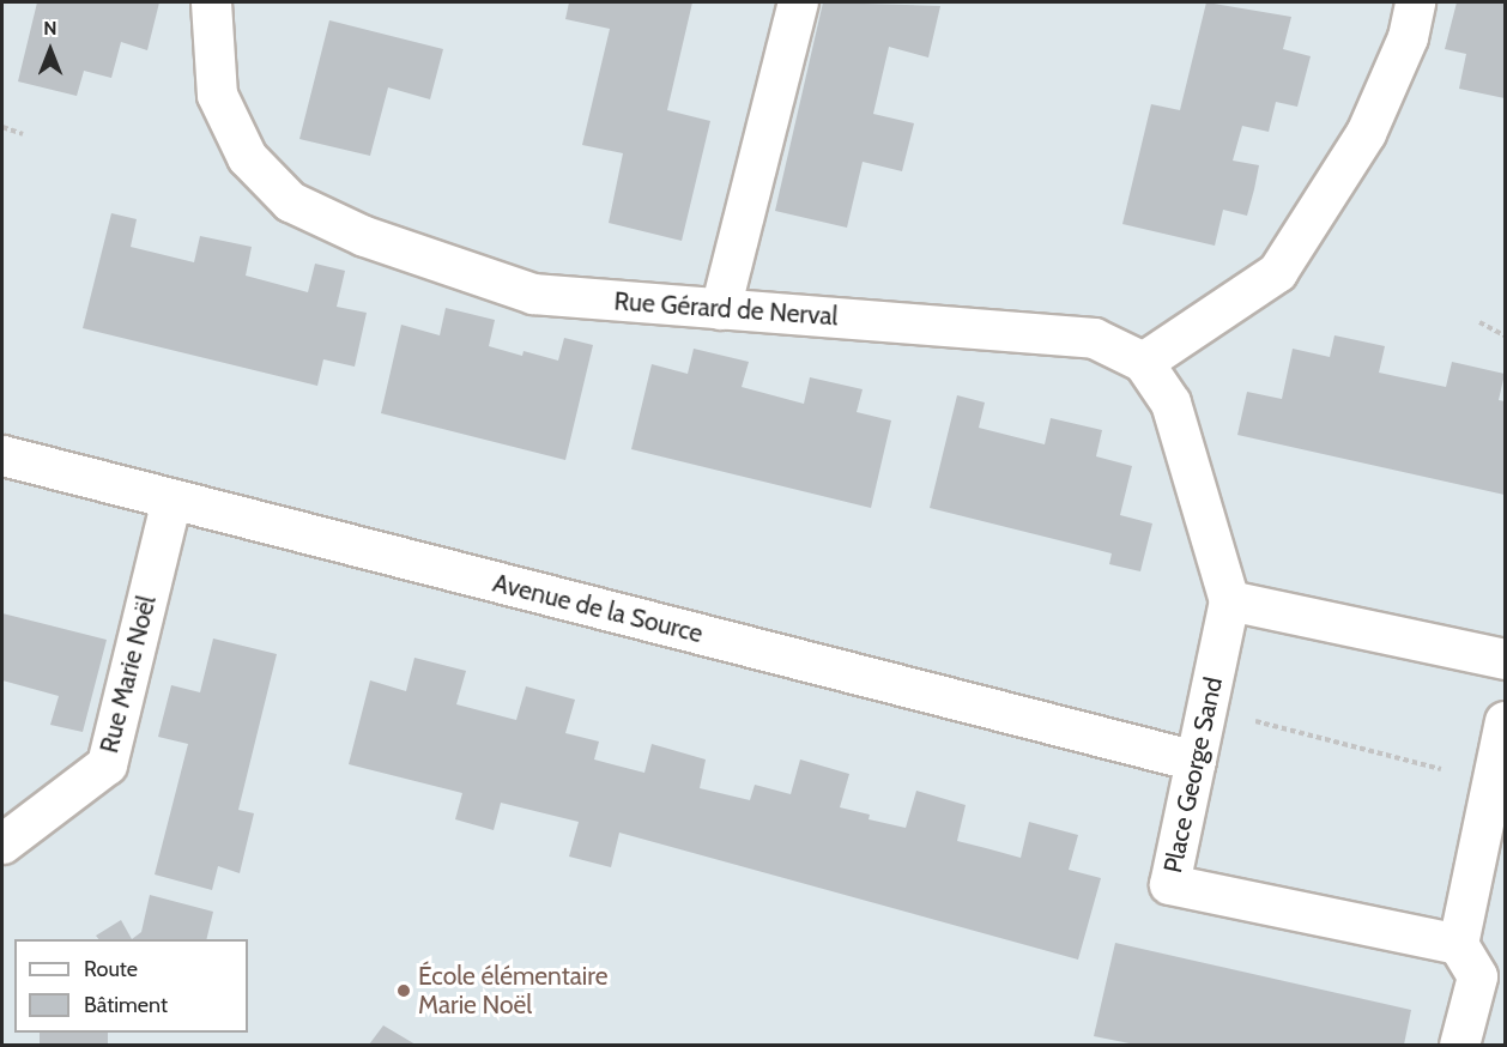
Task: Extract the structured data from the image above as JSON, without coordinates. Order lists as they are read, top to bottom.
{
  "streets": {
    "street": [
      "Rue Gérard de Nerval",
      "Avenue de la Source",
      "Rue Marie Noël",
      "Place George Sand"
    ]
  },
  "crossings": [
    ["Rue Gérard de Nerval", "Place George Sand"],
    ["Avenue de la Source", "Rue Marie Noël"],
    ["Avenue de la Source", "Place George Sand"]
  ],
  "places": ["École élémentaire Marie Noël"],
  "legend": ["Route", "Bâtiment"],
  "north": "top"
}
